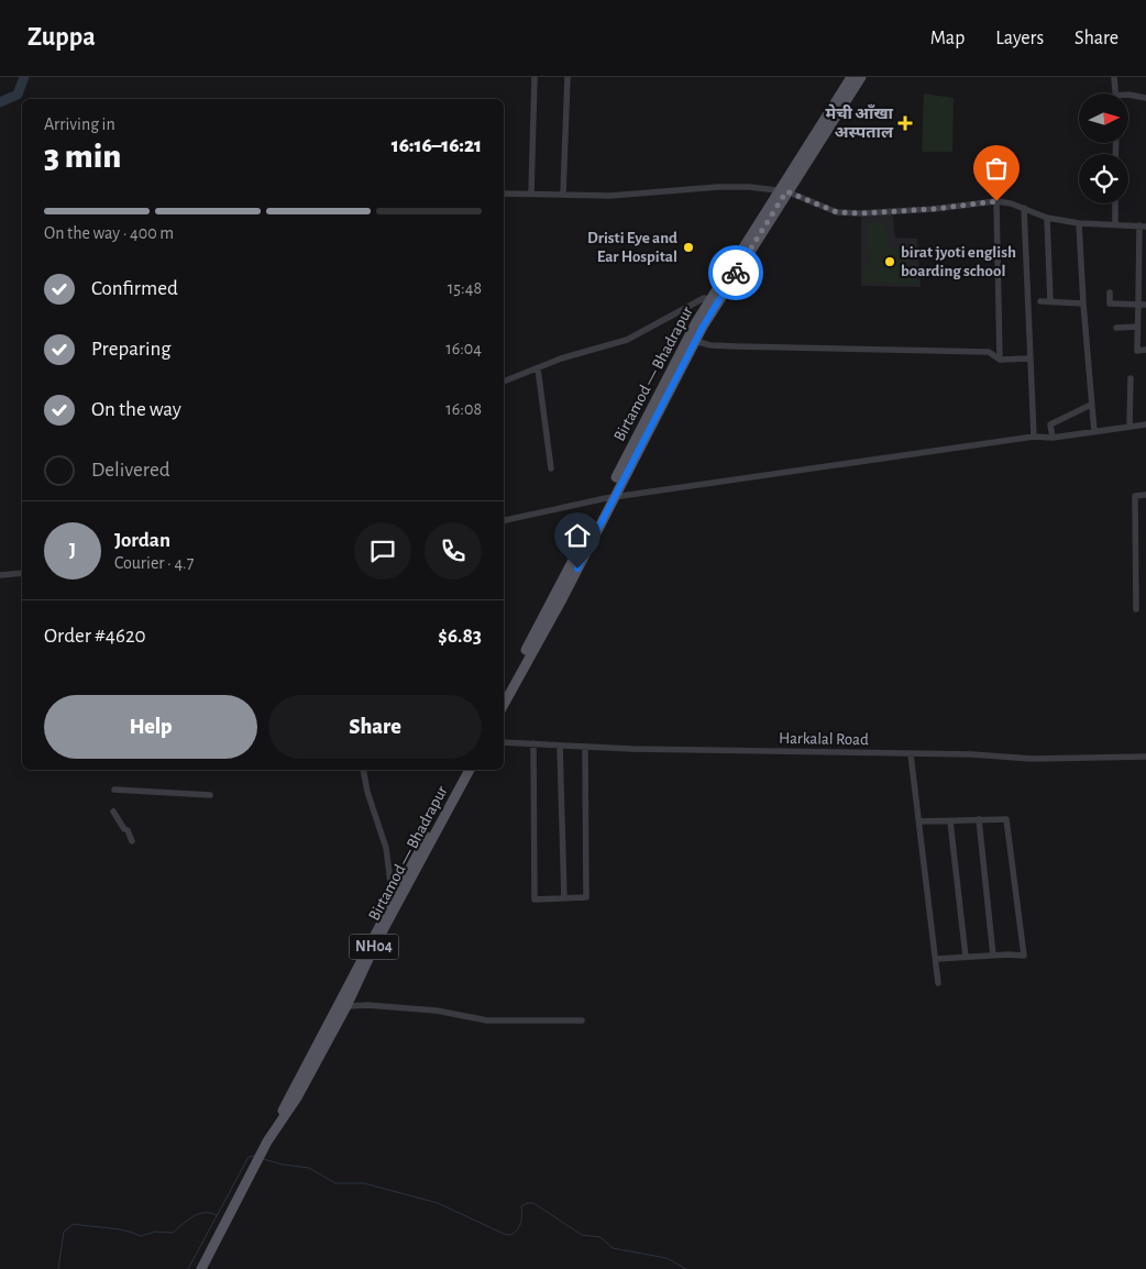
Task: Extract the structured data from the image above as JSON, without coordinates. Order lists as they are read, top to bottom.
{
  "streets": {
    "main road": ["Birtamod — Bhadrapur", "NH04"],
    "street": ["Harkalal Road"]
  },
  "places": {
    "health": ["मेची आँखा अस्पताल"],
    "other": ["Dristi Eye and Ear Hospital", "birat jyoti english boarding school"]
  },
  "north": "right",
  "page": {
    "header": "Zuppa",
    "nav": ["Map", "Layers", "Share"],
    "heading": ["3 min", "Arriving in", "16:16–16:21"],
    "panel": [
      "Jordan",
      "Courier · 4.7",
      "Order #4620",
      "$6.83"
    ],
    "bar": "On the way · 400 m",
    "list": [
      ["Confirmed", "15:48"],
      ["Preparing", "16:04"],
      ["On the way", "16:08"],
      "Delivered"
    ],
    "round": "J",
    "buttons": ["Help", "Share"]
  }
}
